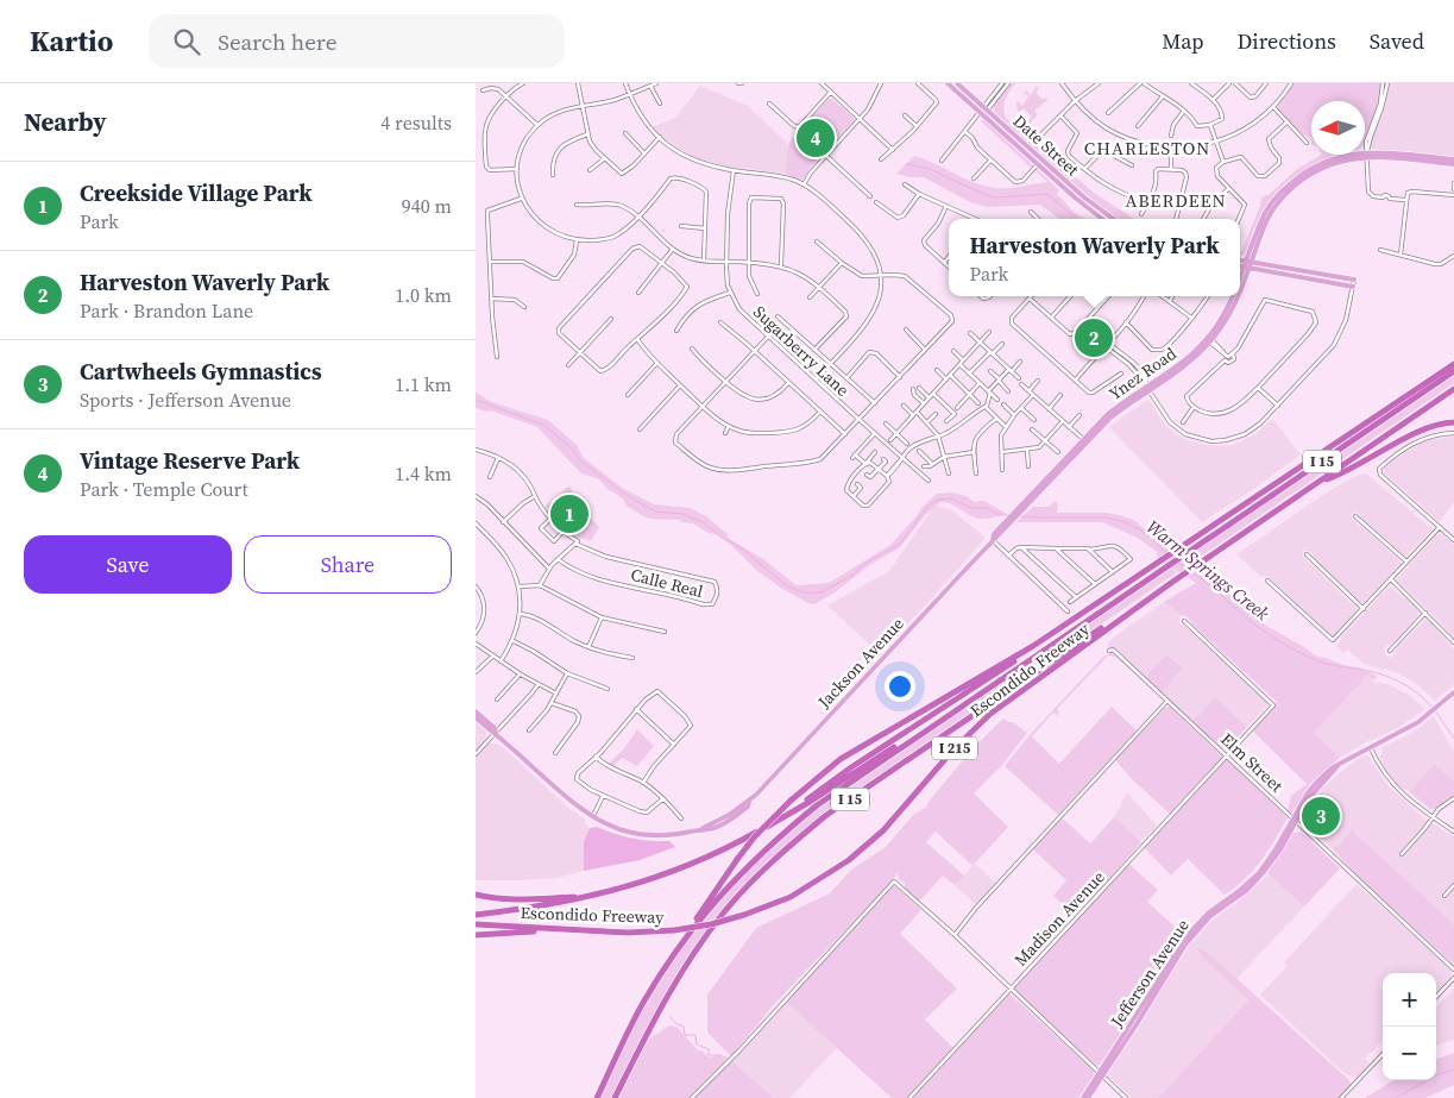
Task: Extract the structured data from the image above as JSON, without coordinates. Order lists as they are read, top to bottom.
{
  "streets": {
    "highway": ["I 15", "Escondido Freeway", "I 215"],
    "main road": [
      "Date Street",
      "Ynez Road",
      "Jackson Avenue",
      "Jefferson Avenue"
    ],
    "street": [
      "Sugarberry Lane",
      "Calle Real",
      "Elm Street",
      "Madison Avenue"
    ]
  },
  "crossings": [
    ["Ynez Road", "Jackson Avenue"],
    ["I 15", "Escondido Freeway"],
    ["Elm Street", "Madison Avenue"],
    ["Elm Street", "Jefferson Avenue"]
  ],
  "districts": ["CHARLESTON", "ABERDEEN"],
  "water": ["Warm Springs Creek"],
  "north": "left",
  "page": {
    "header": "Kartio",
    "search": "Search here",
    "nav": ["Map", "Directions", "Saved"],
    "heading": ["Nearby", "4 results"],
    "pins": [
      "4",
      "2",
      "1",
      "3"
    ],
    "list": [
      {
        "mark": "1",
        "name": "Creekside Village Park",
        "note": "Park",
        "value": "940 m"
      },
      {
        "mark": "2",
        "name": "Harveston Waverly Park",
        "note": "Park · Brandon Lane",
        "value": "1.0 km"
      },
      {
        "mark": "3",
        "name": "Cartwheels Gymnastics",
        "note": "Sports · Jefferson Avenue",
        "value": "1.1 km"
      },
      {
        "mark": "4",
        "name": "Vintage Reserve Park",
        "note": "Park · Temple Court",
        "value": "1.4 km"
      }
    ],
    "popup": ["Harveston Waverly Park", "Park"],
    "buttons": ["Save", "Share"],
    "map_buttons": ["+", "−"]
  }
}
